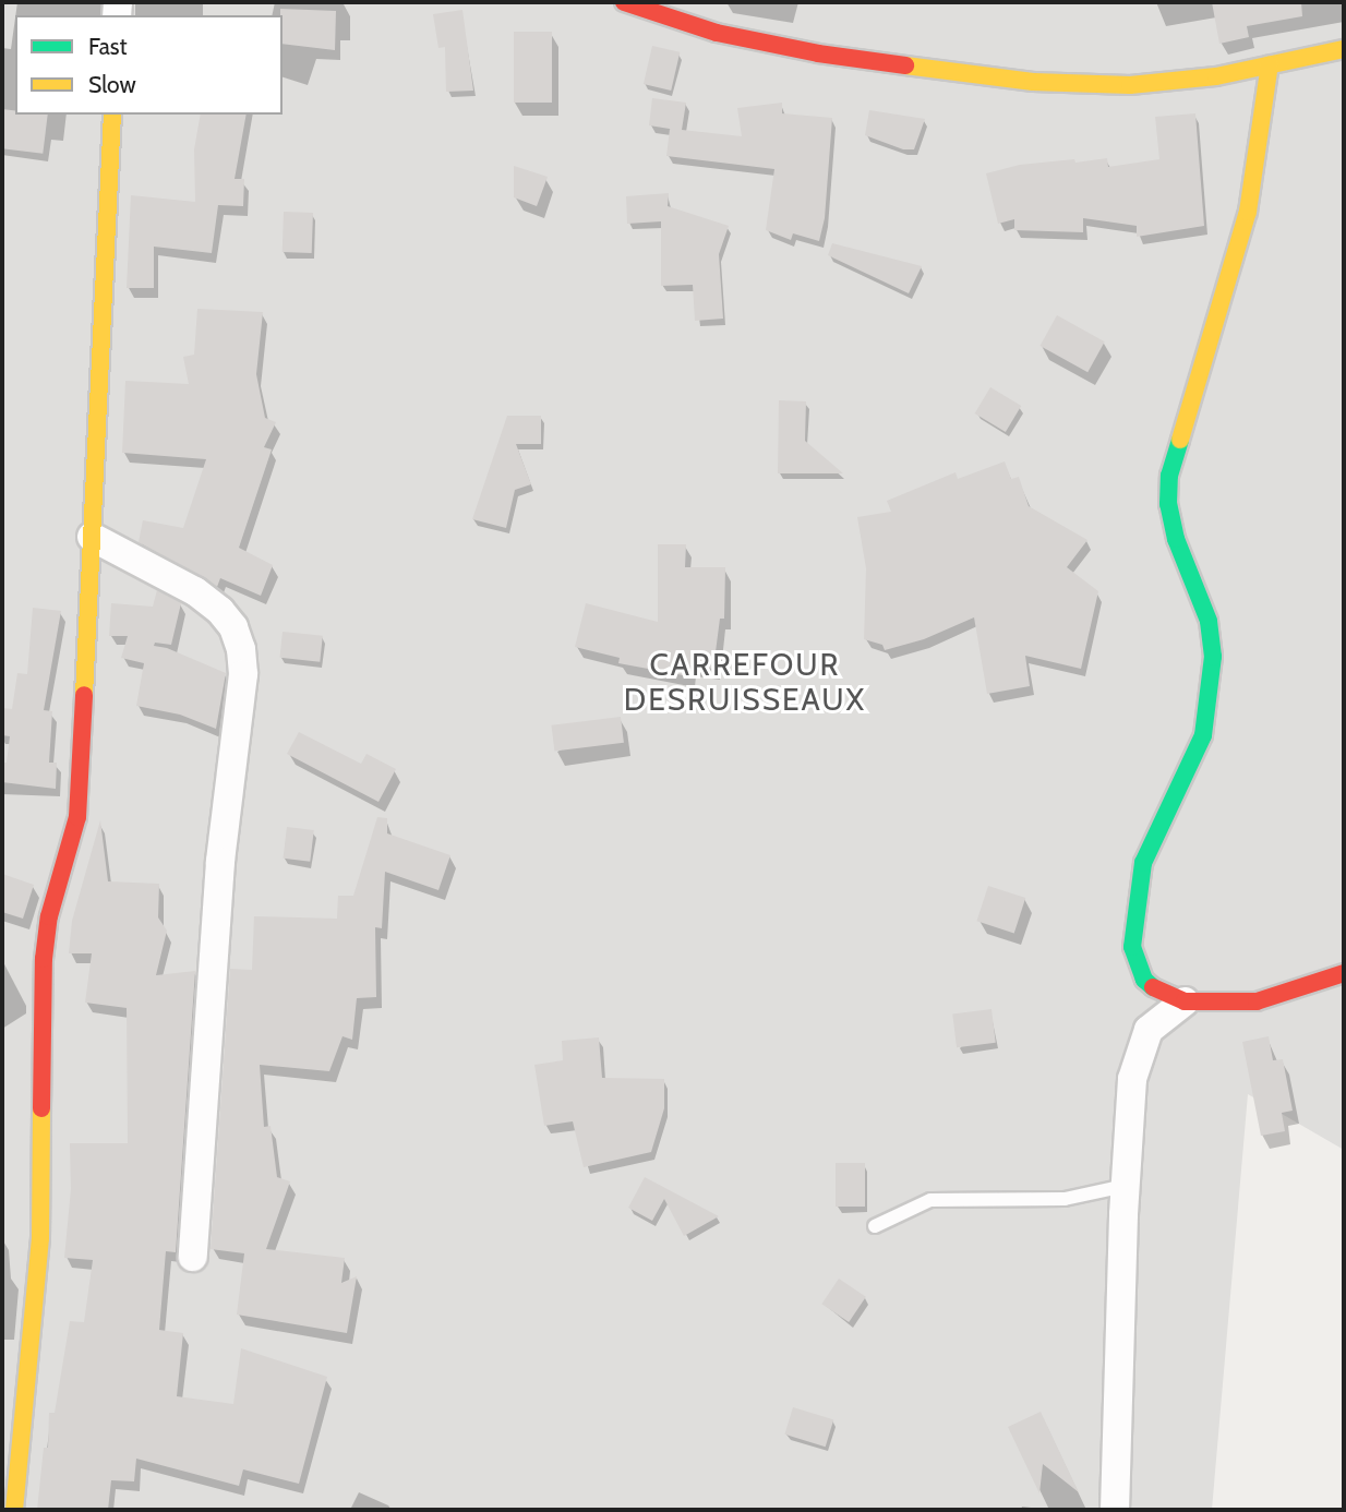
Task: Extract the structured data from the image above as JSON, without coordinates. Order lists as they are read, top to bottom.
{
  "districts": ["CARREFOUR DESRUISSEAUX"],
  "legend": ["Fast", "Slow"]
}
